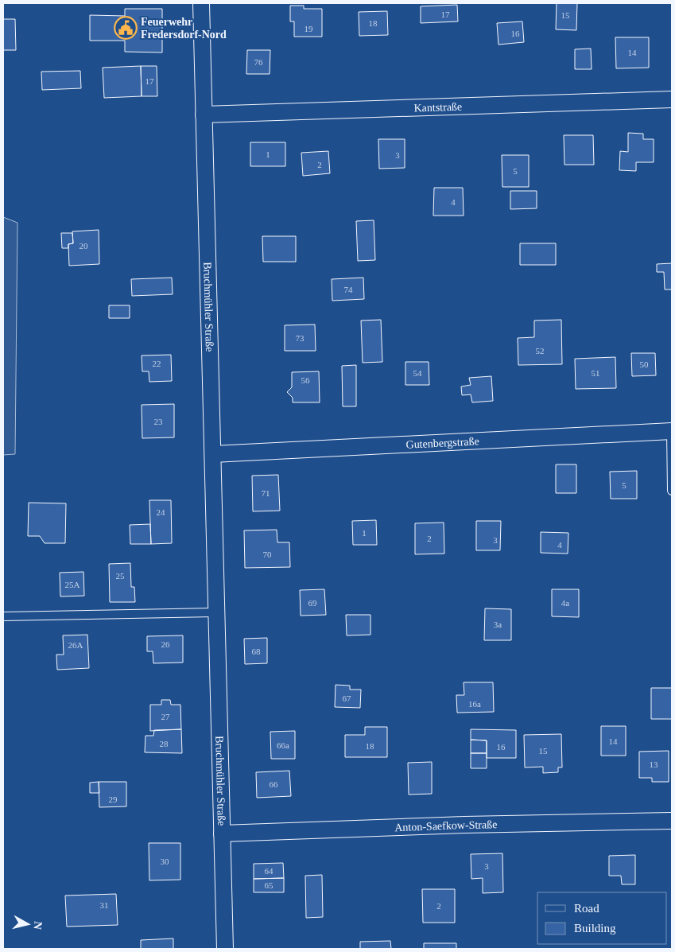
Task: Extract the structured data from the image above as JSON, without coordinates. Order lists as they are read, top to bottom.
{
  "streets": {
    "street": [
      "Kantstraße",
      "Bruchmühler Straße",
      "Gutenbergstraße",
      "Anton-Saefkow-Straße"
    ]
  },
  "crossings": [
    ["Kantstraße", "Bruchmühler Straße"],
    ["Bruchmühler Straße", "Gutenbergstraße"],
    ["Bruchmühler Straße", "Anton-Saefkow-Straße"]
  ],
  "places": {
    "public building": ["Feuerwehr Fredersdorf-Nord"]
  },
  "house_numbers": [
    "17",
    "15",
    "18",
    "19",
    "16",
    "14",
    "76",
    "17",
    "1",
    "3",
    "2",
    "5",
    "4",
    "20",
    "74",
    "73",
    "52",
    "22",
    "50",
    "54",
    "51",
    "56",
    "23",
    "5",
    "71",
    "24",
    "1",
    "2",
    "3",
    "4",
    "70",
    "25",
    "25A",
    "69",
    "4a",
    "3a",
    "26",
    "26A",
    "68",
    "67",
    "16a",
    "27",
    "14",
    "28",
    "66a",
    "18",
    "16",
    "15",
    "13",
    "66",
    "29",
    "30",
    "3",
    "64",
    "65",
    "31",
    "2"
  ],
  "legend": ["Road", "Building"],
  "north": "right"
}
